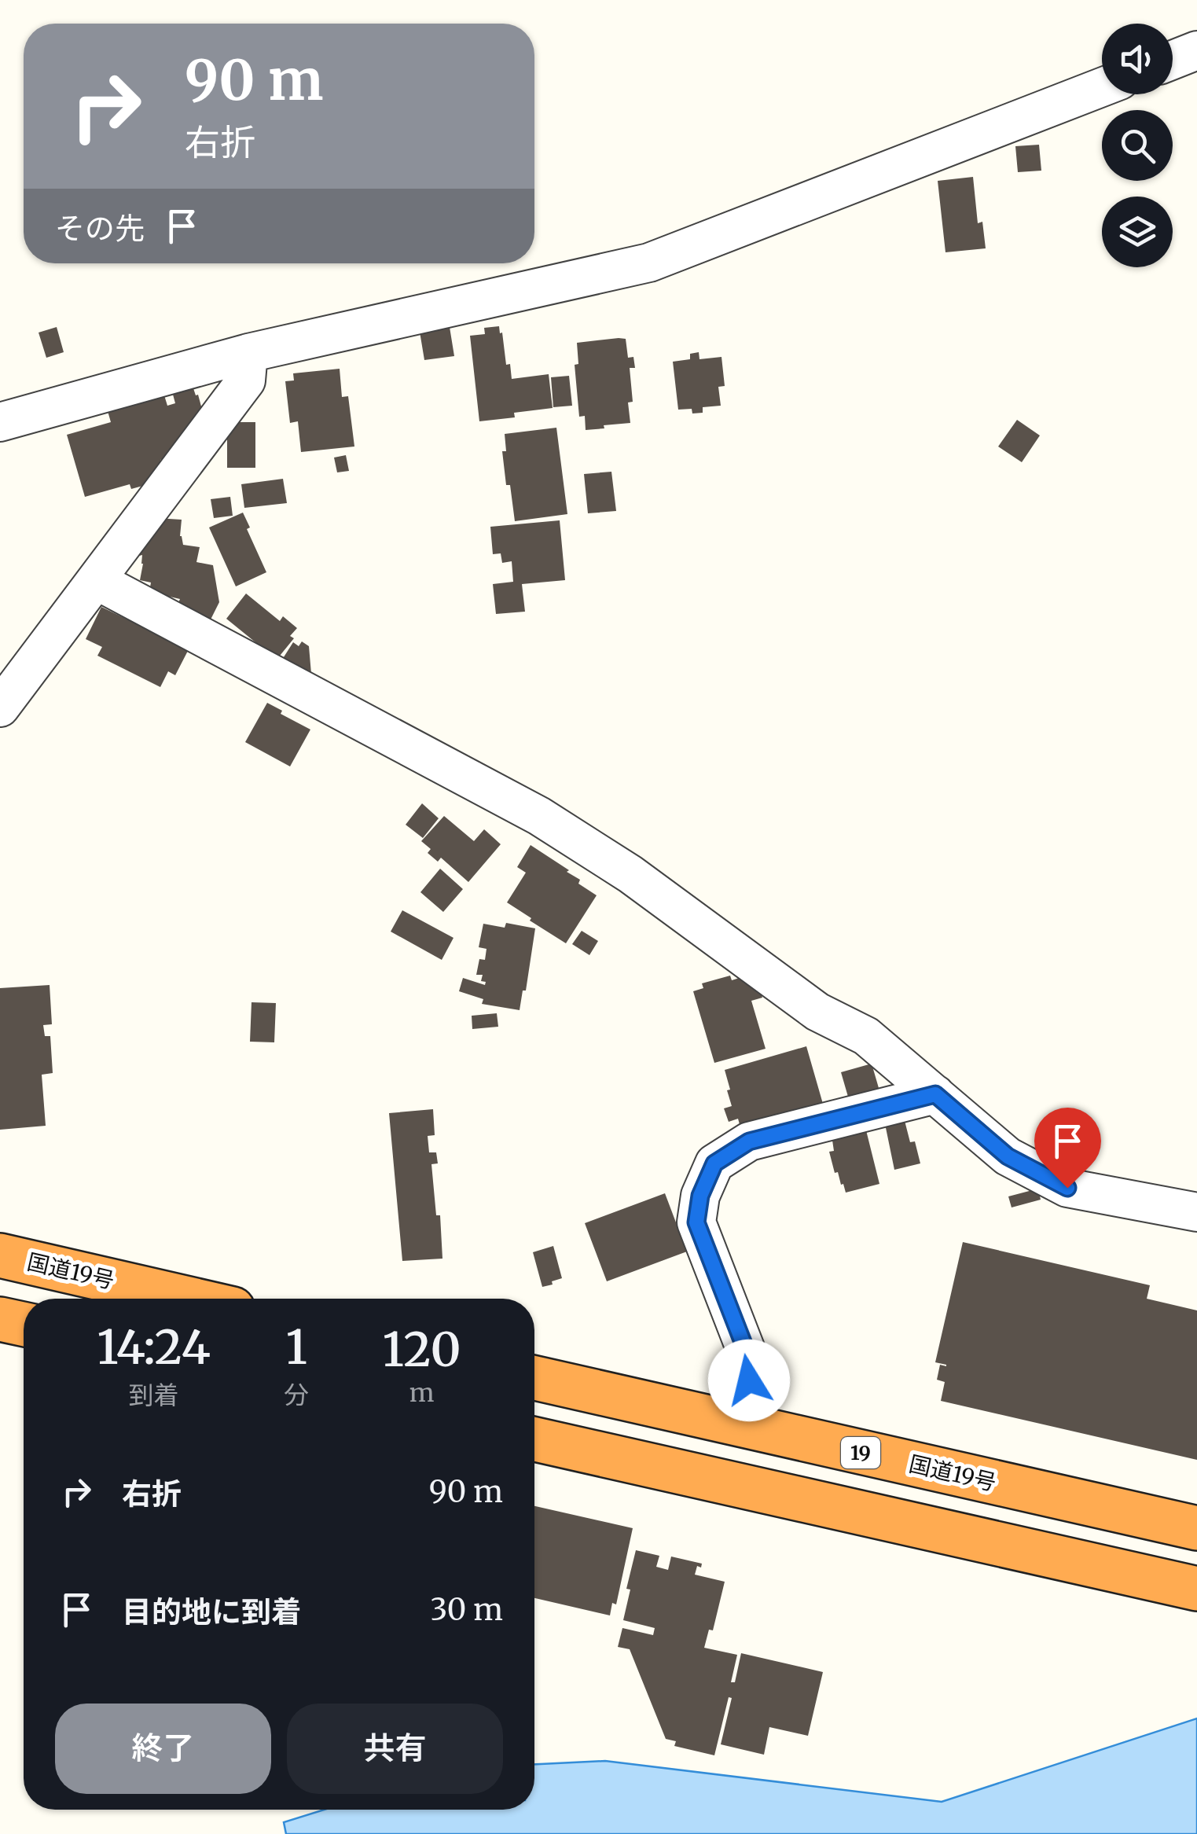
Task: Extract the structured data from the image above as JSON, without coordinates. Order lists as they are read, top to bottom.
{
  "streets": {
    "highway": ["国道19号", "19"]
  },
  "page": {
    "turn": ["90 m", "右折"],
    "then": "その先",
    "eta": [
      "14:24",
      "到着",
      "1",
      "分",
      "120",
      "m"
    ],
    "list": [
      {
        "name": "右折",
        "value": "90 m"
      },
      {
        "name": "目的地に到着",
        "value": "30 m"
      }
    ],
    "buttons": ["終了", "共有"]
  }
}
